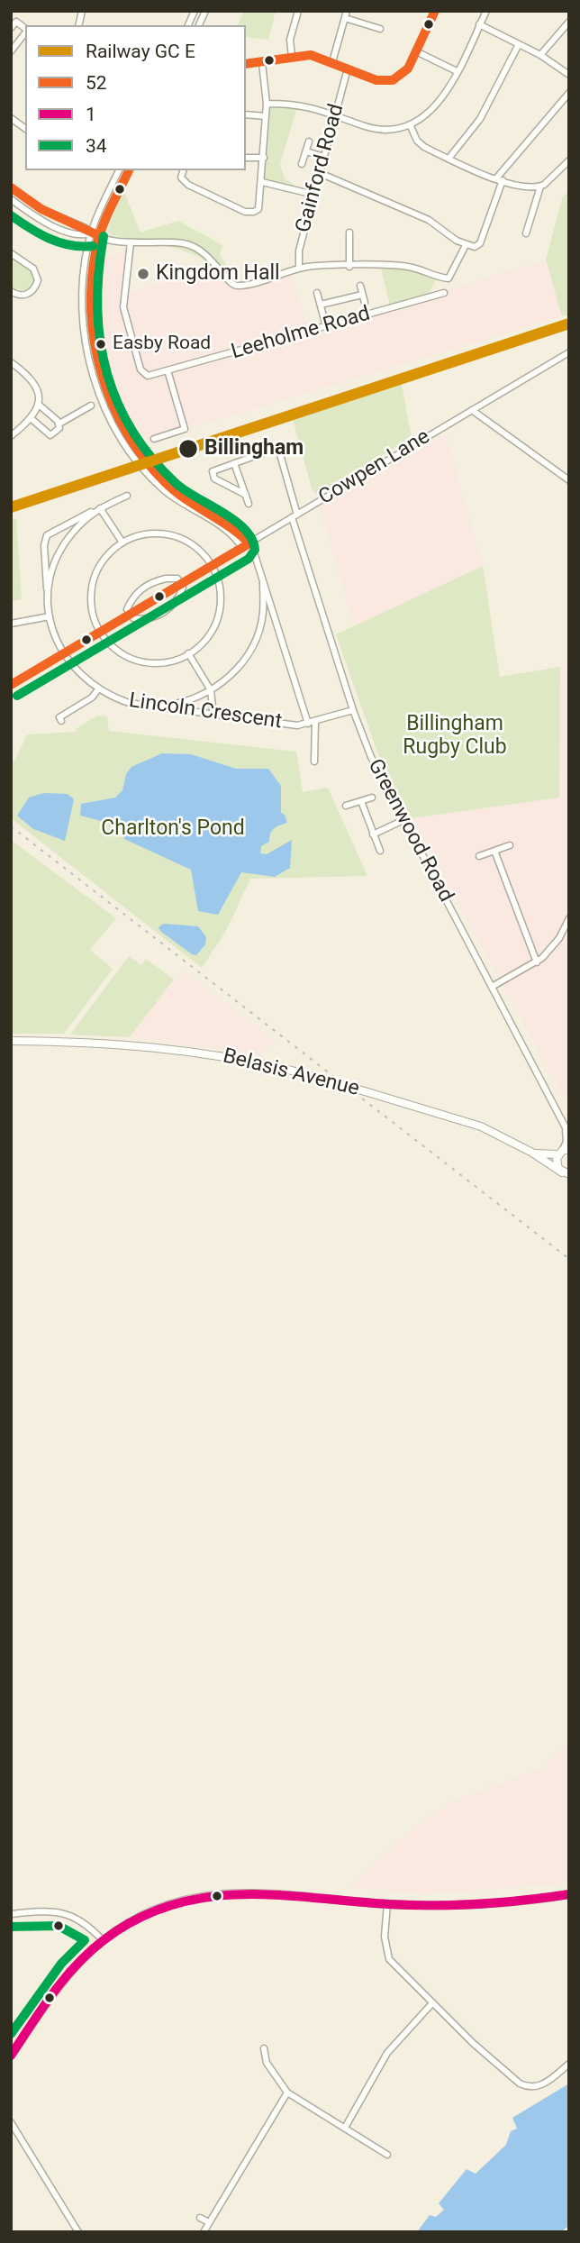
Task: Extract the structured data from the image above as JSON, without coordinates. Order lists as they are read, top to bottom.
{
  "streets": {
    "main road": ["Belasis Avenue"],
    "street": [
      "Gainford Road",
      "Leeholme Road",
      "Cowpen Lane",
      "Lincoln Crescent",
      "Greenwood Road"
    ]
  },
  "crossings": [
    ["Cowpen Lane", "Lincoln Crescent"],
    ["Cowpen Lane", "Greenwood Road"],
    ["Lincoln Crescent", "Greenwood Road"],
    ["Greenwood Road", "Belasis Avenue"]
  ],
  "parks": ["Billingham Rugby Club", "Charlton's Pond"],
  "places": ["Kingdom Hall", "Easby Road", "Billingham"],
  "lines": ["transit line 52", "transit line 34", "transit line 1"],
  "legend": [
    "Railway GC E",
    "52",
    "1",
    "34"
  ]
}
